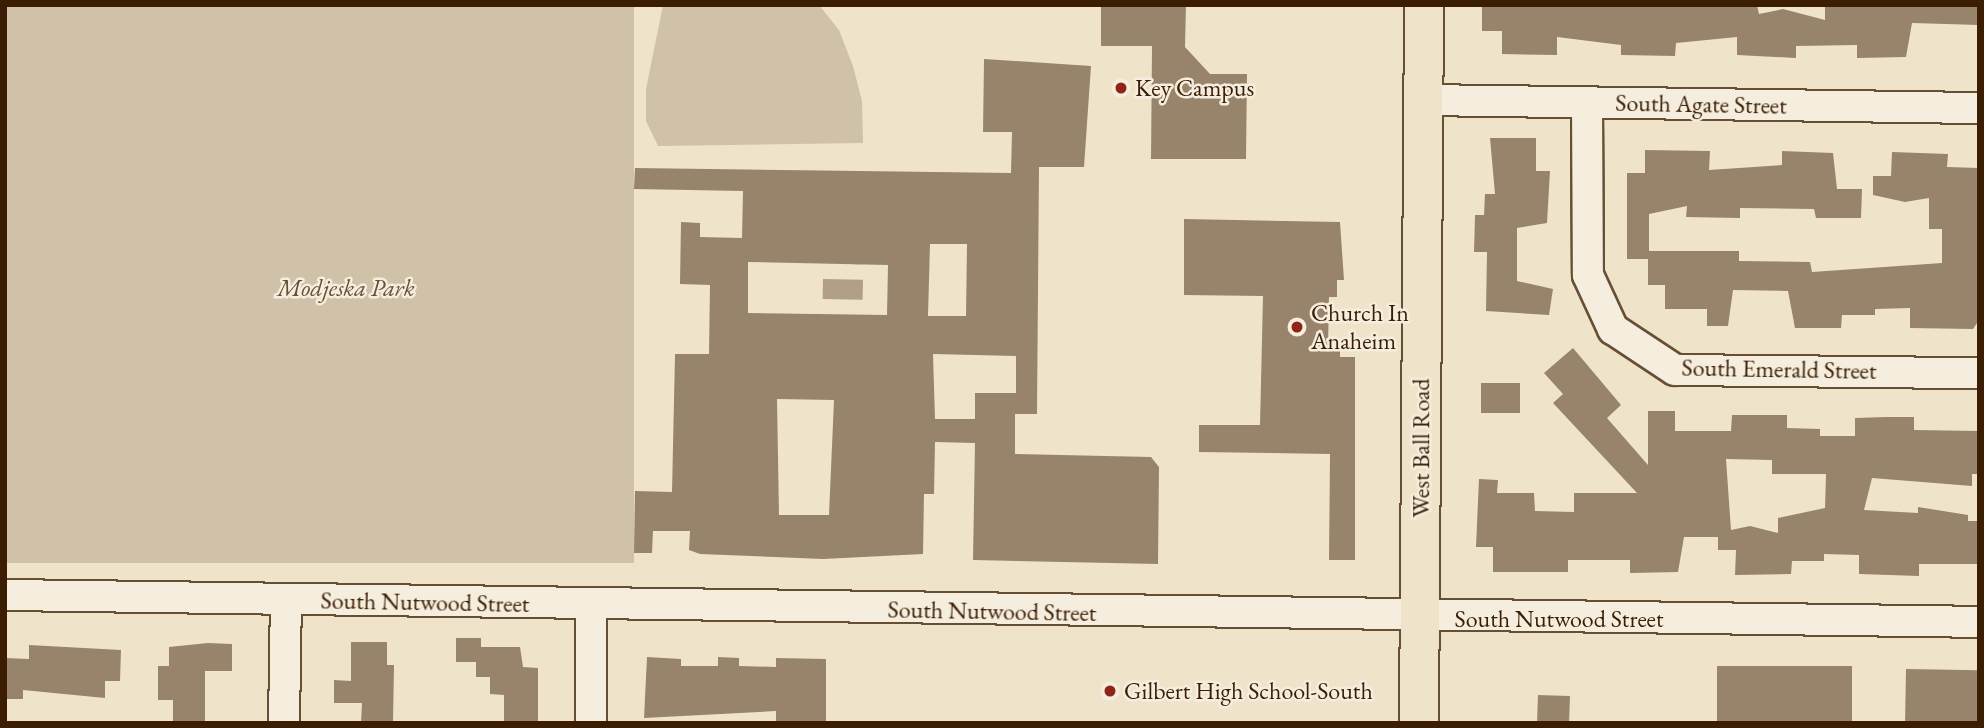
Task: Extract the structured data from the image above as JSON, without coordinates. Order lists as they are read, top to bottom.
{
  "streets": {
    "main road": ["West Ball Road"],
    "street": ["South Agate Street", "South Emerald Street", "South Nutwood Street"]
  },
  "crossings": [
    ["South Agate Street", "South Emerald Street"],
    ["South Agate Street", "West Ball Road"],
    ["West Ball Road", "South Nutwood Street"]
  ],
  "parks": ["Modjeska Park"],
  "places": ["Key Campus", "Church In Anaheim", "Gilbert High School-South"]
}
